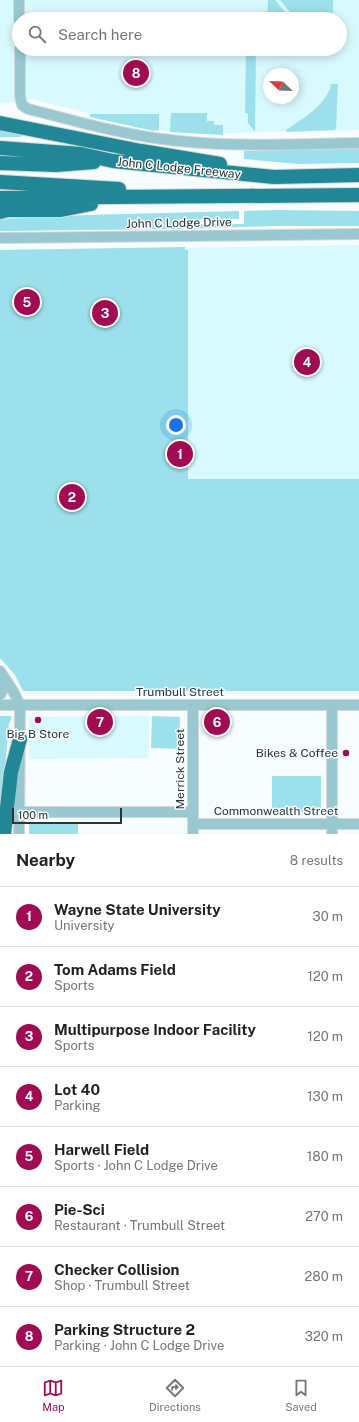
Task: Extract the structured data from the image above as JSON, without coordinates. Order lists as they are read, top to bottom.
{
  "streets": {
    "highway": ["John C Lodge Freeway"],
    "street": [
      "John C Lodge Drive",
      "Trumbull Street",
      "Merrick Street",
      "Commonwealth Street"
    ]
  },
  "crossings": [
    ["Trumbull Street", "Merrick Street"],
    ["Merrick Street", "Commonwealth Street"]
  ],
  "places": ["Big B Store", "Bikes & Coffee"],
  "scale_bar": "100 m",
  "north": "top left",
  "page": {
    "search": "Search here",
    "pins": [
      "8",
      "5",
      "3",
      "4",
      "1",
      "2",
      "6",
      "7"
    ],
    "scale": "100 m",
    "heading": ["Nearby", "8 results"],
    "list": [
      {
        "mark": "1",
        "name": "Wayne State University",
        "note": "University",
        "value": "30 m"
      },
      {
        "mark": "2",
        "name": "Tom Adams Field",
        "note": "Sports",
        "value": "120 m"
      },
      {
        "mark": "3",
        "name": "Multipurpose Indoor Facility",
        "note": "Sports",
        "value": "120 m"
      },
      {
        "mark": "4",
        "name": "Lot 40",
        "note": "Parking",
        "value": "130 m"
      },
      {
        "mark": "5",
        "name": "Harwell Field",
        "note": "Sports · John C Lodge Drive",
        "value": "180 m"
      },
      {
        "mark": "6",
        "name": "Pie-Sci",
        "note": "Restaurant · Trumbull Street",
        "value": "270 m"
      },
      {
        "mark": "7",
        "name": "Checker Collision",
        "note": "Shop · Trumbull Street",
        "value": "280 m"
      },
      {
        "mark": "8",
        "name": "Parking Structure 2",
        "note": "Parking · John C Lodge Drive",
        "value": "320 m"
      }
    ],
    "nav": ["Map", "Directions", "Saved"]
  }
}
